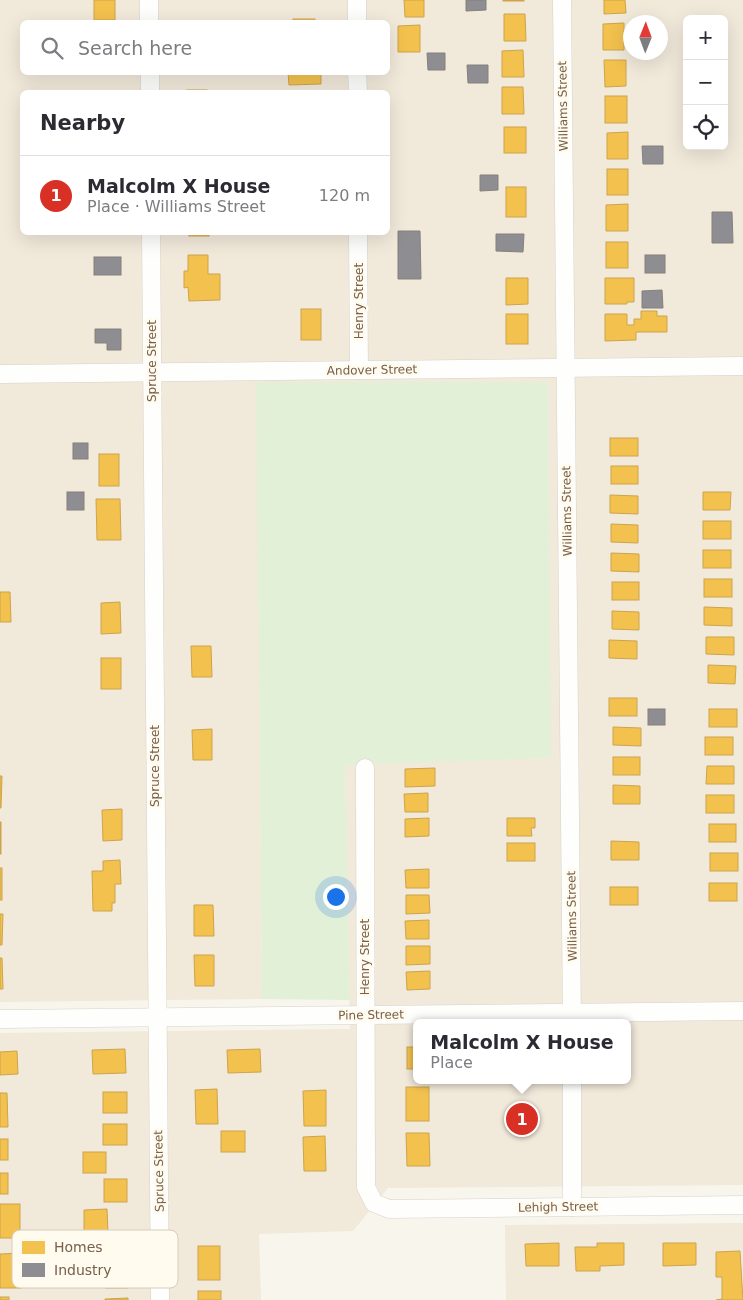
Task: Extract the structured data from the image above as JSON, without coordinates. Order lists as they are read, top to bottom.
{
  "streets": {
    "street": [
      "Williams Street",
      "Henry Street",
      "Spruce Street",
      "Andover Street",
      "Pine Street",
      "Lehigh Street"
    ]
  },
  "crossings": [
    ["Williams Street", "Andover Street"],
    ["Williams Street", "Pine Street"],
    ["Henry Street", "Andover Street"],
    ["Henry Street", "Pine Street"],
    ["Henry Street", "Lehigh Street"],
    ["Spruce Street", "Andover Street"],
    ["Spruce Street", "Pine Street"]
  ],
  "legend": ["Homes", "Industry"],
  "north": "top",
  "page": {
    "map_buttons": ["+", "−"],
    "search": "Search here",
    "heading": "Nearby",
    "list": [
      {
        "mark": "1",
        "name": "Malcolm X House",
        "note": "Place · Williams Street",
        "value": "120 m"
      }
    ],
    "popup": ["Malcolm X House", "Place"],
    "pins": "1"
  }
}
